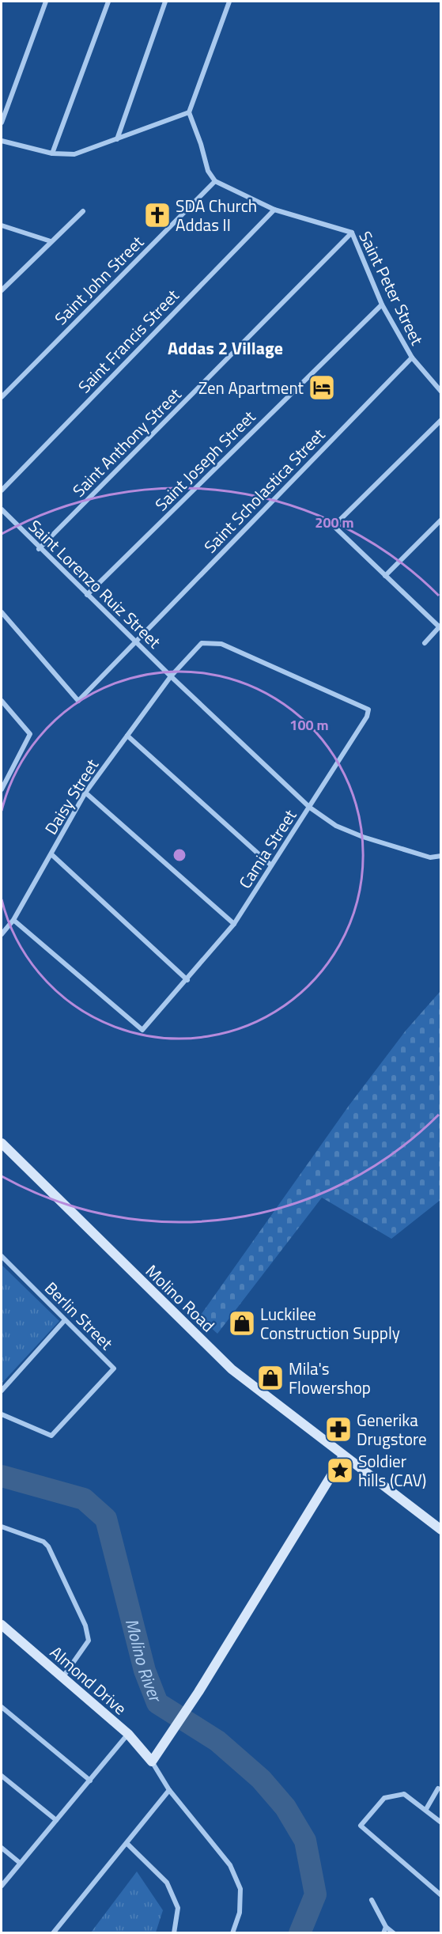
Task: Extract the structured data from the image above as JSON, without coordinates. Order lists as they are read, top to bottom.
{
  "streets": {
    "main road": ["Molino Road", "Almond Drive"],
    "street": [
      "Saint John Street",
      "Saint Peter Street",
      "Saint Francis Street",
      "Saint Anthony Street",
      "Saint Joseph Street",
      "Saint Scholastica Street",
      "Saint Lorenzo Ruiz Street",
      "Daisy Street",
      "Camia Street",
      "Berlin Street"
    ]
  },
  "crossings": [
    ["Saint John Street", "Saint Peter Street"],
    ["Saint Peter Street", "Saint Francis Street"],
    ["Saint Peter Street", "Saint Anthony Street"],
    ["Saint Peter Street", "Saint Joseph Street"],
    ["Saint Peter Street", "Saint Scholastica Street"],
    ["Saint Anthony Street", "Saint Lorenzo Ruiz Street"],
    ["Saint Joseph Street", "Saint Lorenzo Ruiz Street"],
    ["Saint Scholastica Street", "Saint Lorenzo Ruiz Street"],
    ["Saint Lorenzo Ruiz Street", "Daisy Street"],
    ["Saint Lorenzo Ruiz Street", "Camia Street"],
    ["Daisy Street", "Camia Street"]
  ],
  "districts": ["Addas 2 Village"],
  "water": ["Molino River"],
  "places": {
    "church": ["SDA Church Addas II"],
    "hotel": ["Zen Apartment"],
    "shop": ["Luckilee Construction Supply", "Mila's Flowershop"],
    "pharmacy": ["Generika Drugstore"],
    "place": ["Soldier hills (CAV)"]
  },
  "rings": ["200 m", "100 m"]
}
